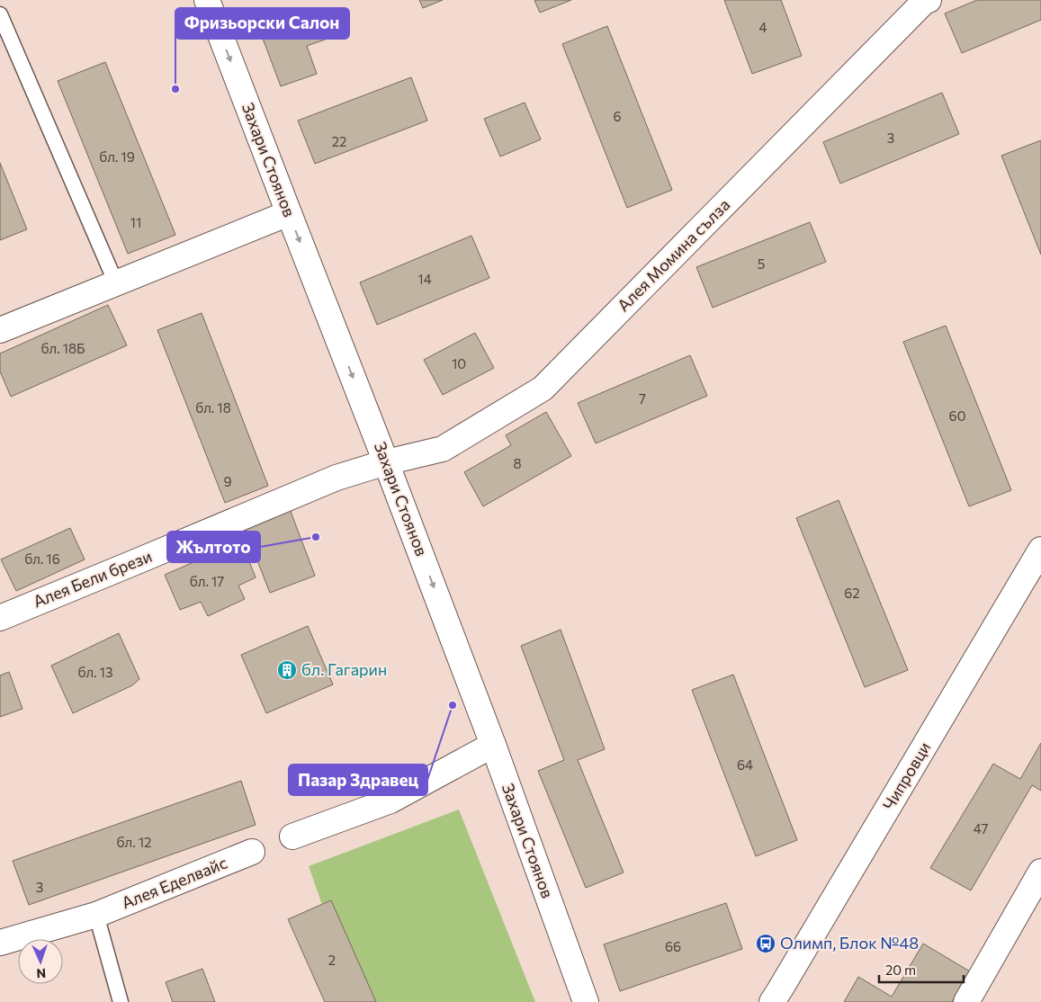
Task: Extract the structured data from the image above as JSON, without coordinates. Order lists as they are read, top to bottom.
{
  "streets": {
    "street": [
      "Захари Стоянов",
      "Алея Момина сълза",
      "Алея Бели брези",
      "Чипровци",
      "Алея Еделвайс"
    ]
  },
  "crossings": [
    ["Захари Стоянов", "Алея Момина сълза"],
    ["Захари Стоянов", "Алея Бели брези"],
    ["Алея Момина сълза", "Алея Бели брези"]
  ],
  "one_way": ["Захари Стоянов"],
  "places": {
    "other": ["Фризьорски Салон", "Жълтото", "Пазар Здравец"],
    "building": ["бл. Гагарин"],
    "bus stop": ["Олимп, Блок №48"]
  },
  "house_numbers": [
    "4",
    "6",
    "3",
    "22",
    "бл. 19",
    "11",
    "5",
    "14",
    "бл. 18Б",
    "10",
    "7",
    "бл. 18",
    "60",
    "8",
    "9",
    "бл. 16",
    "бл. 17",
    "62",
    "бл. 13",
    "64",
    "47",
    "бл. 12",
    "3",
    "66",
    "2"
  ],
  "scale_bar": "20 m",
  "north": "bottom"
}
